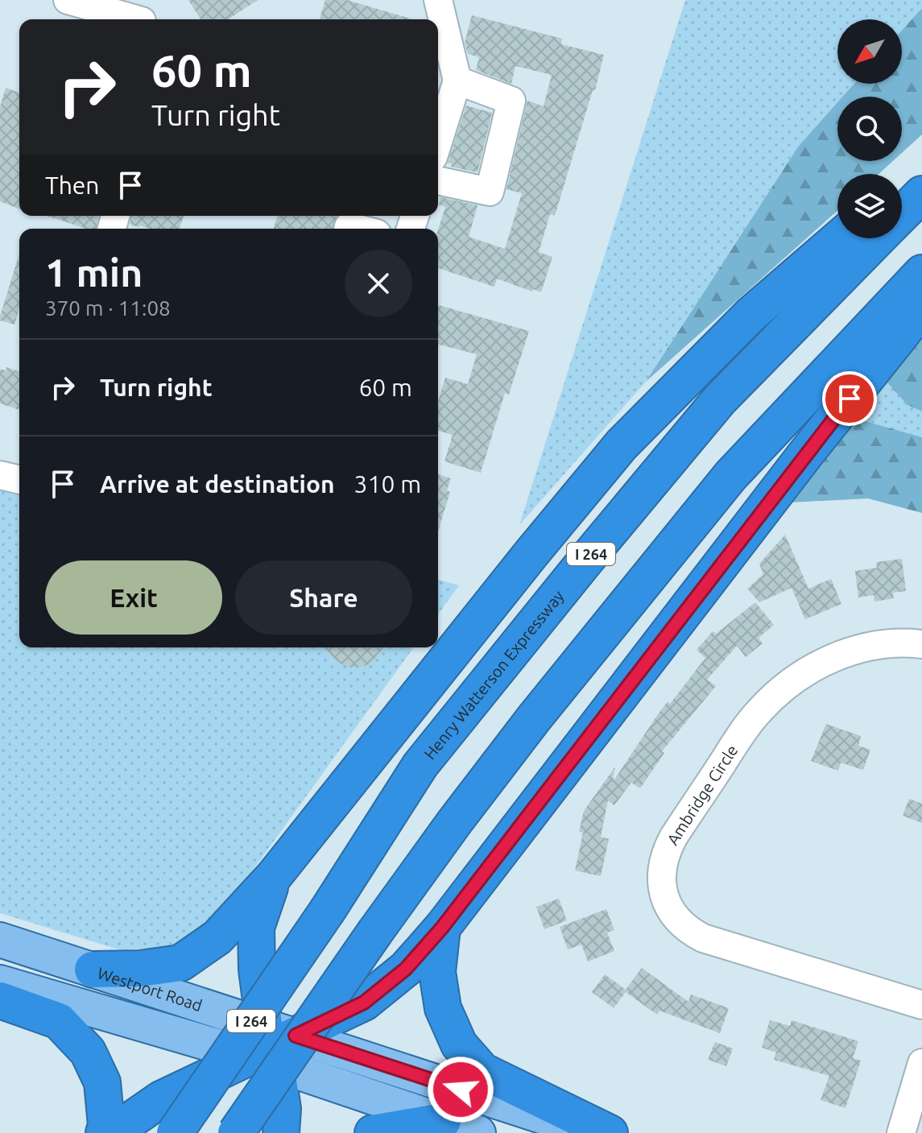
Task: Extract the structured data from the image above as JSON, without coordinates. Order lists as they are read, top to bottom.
{
  "streets": {
    "highway": ["I 264", "Henry Watterson Expressway"],
    "main road": ["Westport Road"],
    "street": ["Ambridge Circle"]
  },
  "north": "bottom left",
  "page": {
    "turn": ["60 m", "Turn right"],
    "then": "Then",
    "heading": ["1 min", "370 m · 11:08"],
    "list": [
      {
        "name": "Turn right",
        "value": "60 m"
      },
      {
        "name": "Arrive at destination",
        "value": "310 m"
      }
    ],
    "buttons": ["Exit", "Share"]
  }
}
